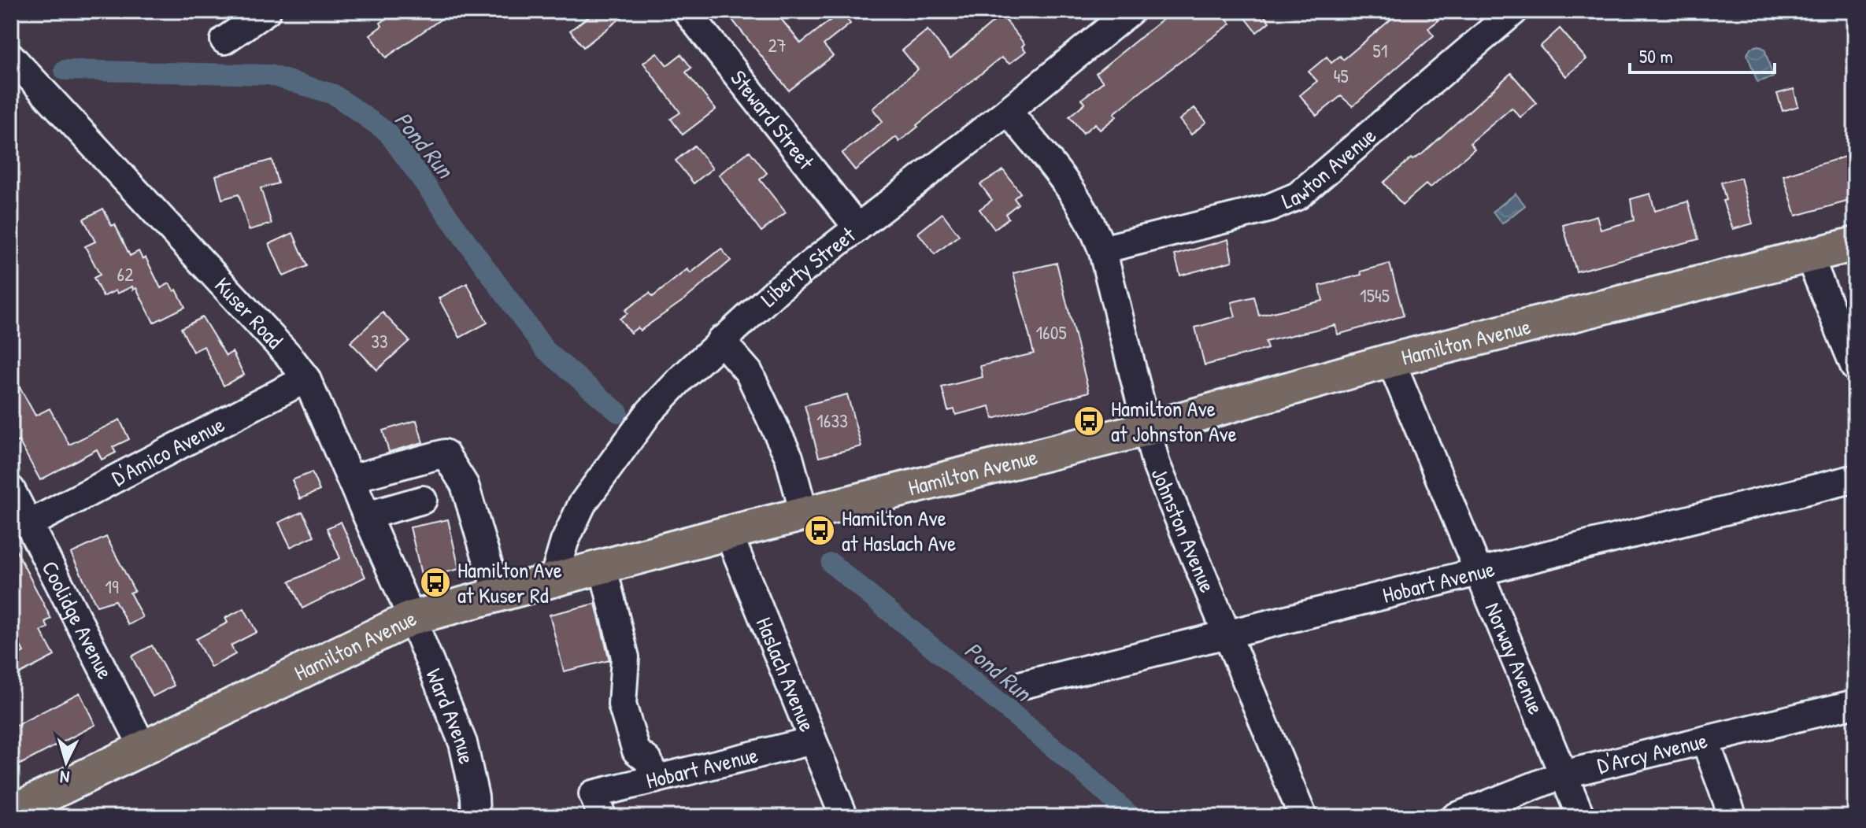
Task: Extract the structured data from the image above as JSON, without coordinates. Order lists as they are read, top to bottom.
{
  "streets": {
    "main road": ["Hamilton Avenue"],
    "street": [
      "Steward Street",
      "Lawton Avenue",
      "Liberty Street",
      "Kuser Road",
      "D'Amico Avenue",
      "Johnston Avenue",
      "Hobart Avenue",
      "Coolidge Avenue",
      "Norway Avenue",
      "Haslach Avenue",
      "Ward Avenue",
      "D'Arcy Avenue"
    ]
  },
  "crossings": [
    ["Steward Street", "Liberty Street"],
    ["Lawton Avenue", "Johnston Avenue"],
    ["Liberty Street", "Hamilton Avenue"],
    ["Liberty Street", "Johnston Avenue"],
    ["Kuser Road", "Hamilton Avenue"],
    ["Kuser Road", "D'Amico Avenue"],
    ["Kuser Road", "Ward Avenue"],
    ["Hamilton Avenue", "Johnston Avenue"],
    ["Hamilton Avenue", "Coolidge Avenue"],
    ["Hamilton Avenue", "Norway Avenue"],
    ["Hamilton Avenue", "Haslach Avenue"],
    ["Hamilton Avenue", "Ward Avenue"],
    ["D'Amico Avenue", "Coolidge Avenue"],
    ["Johnston Avenue", "Hobart Avenue"],
    ["Hobart Avenue", "Norway Avenue"],
    ["Hobart Avenue", "Haslach Avenue"],
    ["Norway Avenue", "D'Arcy Avenue"]
  ],
  "water": ["Pond Run"],
  "places": {
    "bus stop": ["Hamilton Ave at Johnston Ave", "Hamilton Ave at Haslach Ave", "Hamilton Ave at Kuser Rd"]
  },
  "house_numbers": [
    "27",
    "51",
    "45",
    "62",
    "1545",
    "1605",
    "33",
    "1633",
    "19"
  ],
  "scale_bar": "50 m",
  "north": "bottom"
}
